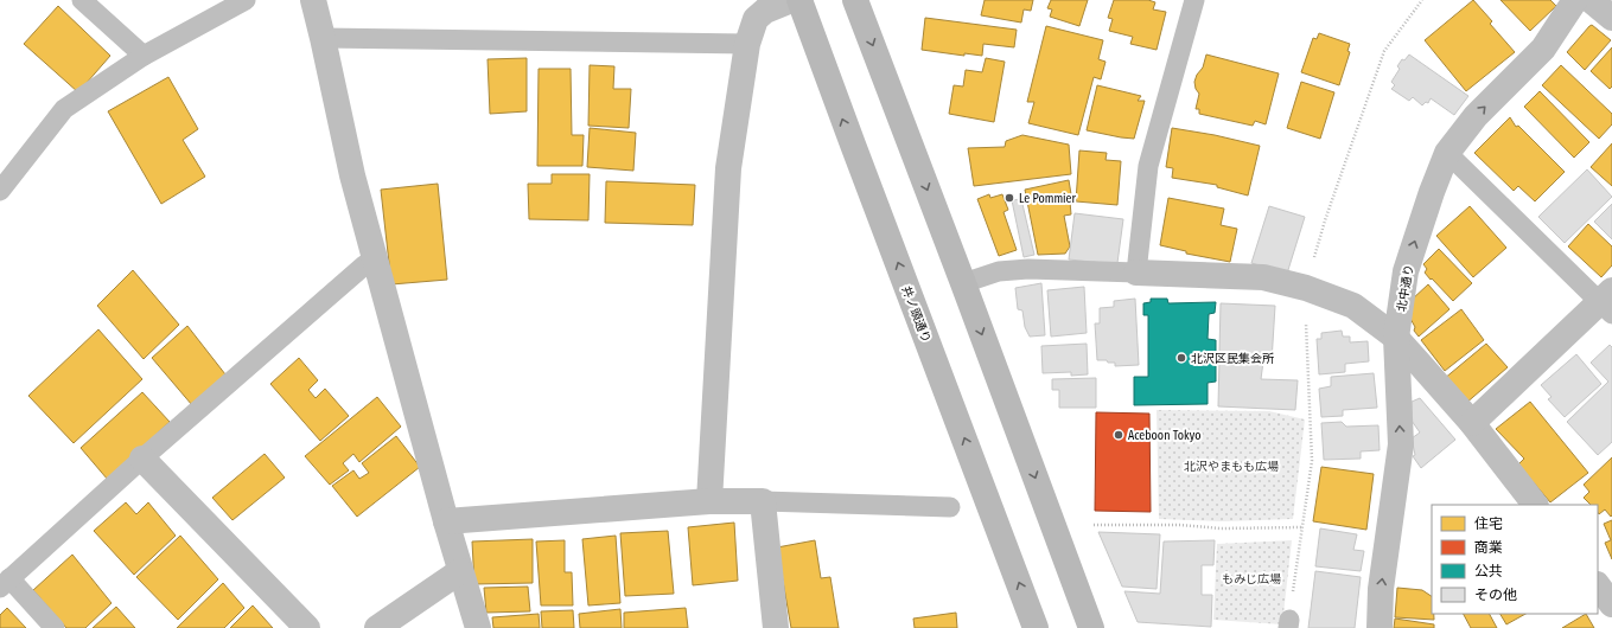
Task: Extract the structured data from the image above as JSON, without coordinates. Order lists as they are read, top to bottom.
{
  "streets": {
    "main road": ["井ノ頭通り"],
    "street": ["北中通り"]
  },
  "one_way": ["北中通り"],
  "parks": ["北沢やまもも広場", "もみじ広場"],
  "places": ["Le Pommier", "北沢区民集会所", "Aceboon Tokyo"],
  "legend": [
    "住宅",
    "商業",
    "公共",
    "その他"
  ]
}
